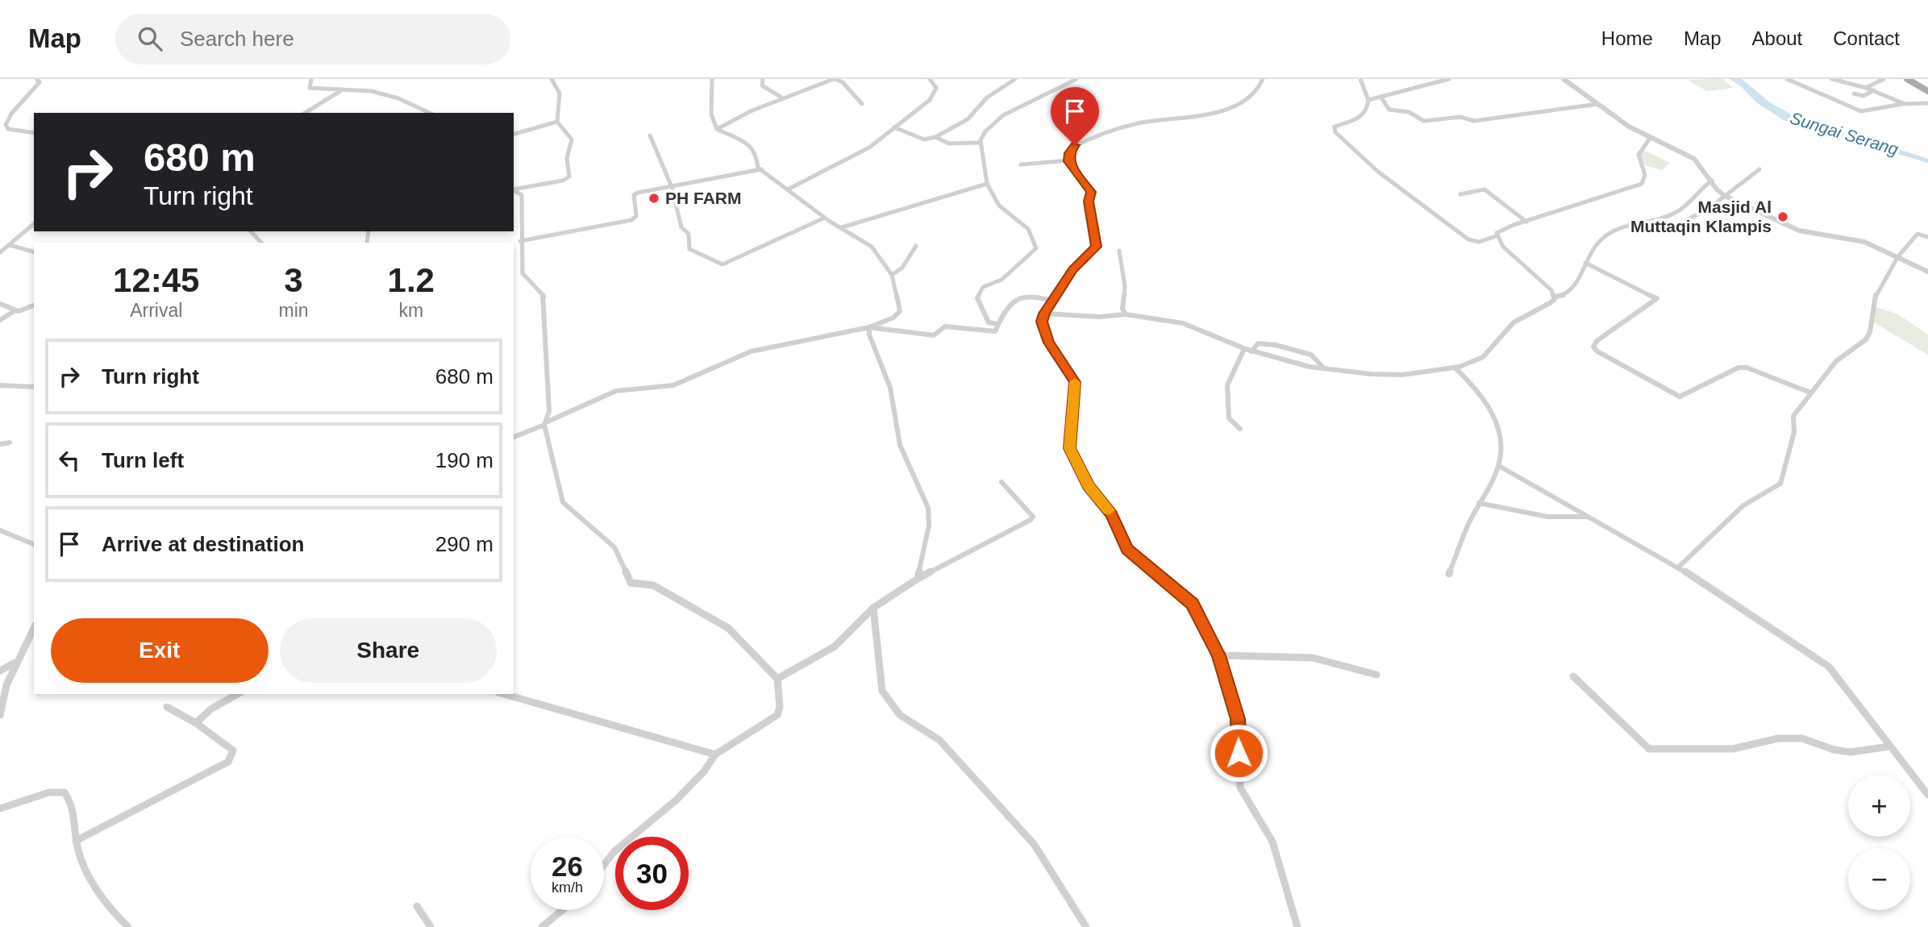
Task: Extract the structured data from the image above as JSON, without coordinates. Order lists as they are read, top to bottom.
{
  "water": ["Sungai Serang"],
  "places": ["PH FARM", "Masjid Al Muttaqin Klampis"],
  "page": {
    "header": "Map",
    "search": "Search here",
    "nav": [
      "Home",
      "Map",
      "About",
      "Contact"
    ],
    "turn": ["680 m", "Turn right"],
    "eta": [
      "12:45",
      "Arrival",
      "3",
      "min",
      "1.2",
      "km"
    ],
    "list": [
      {
        "name": "Turn right",
        "value": "680 m"
      },
      {
        "name": "Turn left",
        "value": "190 m"
      },
      {
        "name": "Arrive at destination",
        "value": "290 m"
      }
    ],
    "buttons": ["Exit", "Share"],
    "map_buttons": ["+", "−"],
    "speed": "26 km/h",
    "limit": "30"
  }
}
